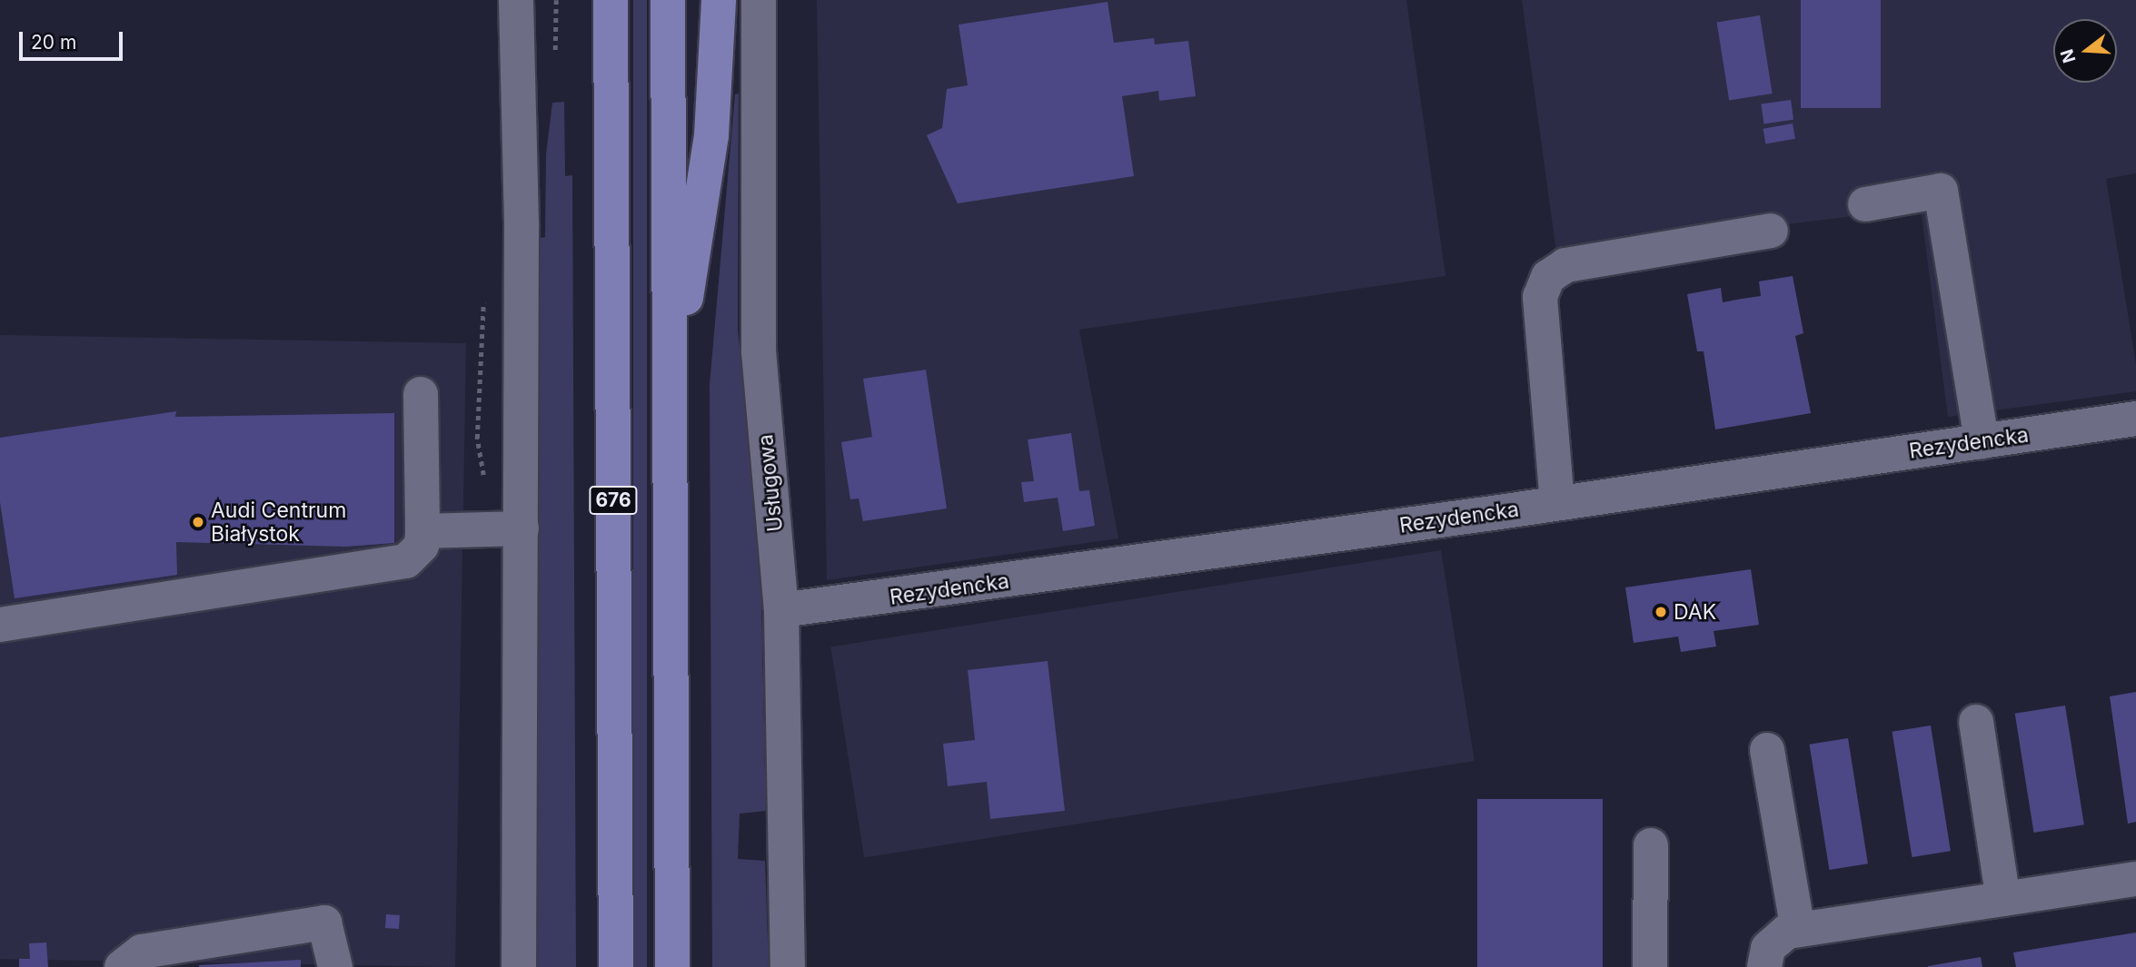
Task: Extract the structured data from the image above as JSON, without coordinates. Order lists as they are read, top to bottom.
{
  "streets": {
    "main road": ["676"],
    "street": ["Rezydencka", "Usługowa"]
  },
  "crossings": [
    ["Rezydencka", "Usługowa"]
  ],
  "places": ["Audi Centrum Białystok", "DAK"],
  "scale_bar": "20 m",
  "north": "left"
}
